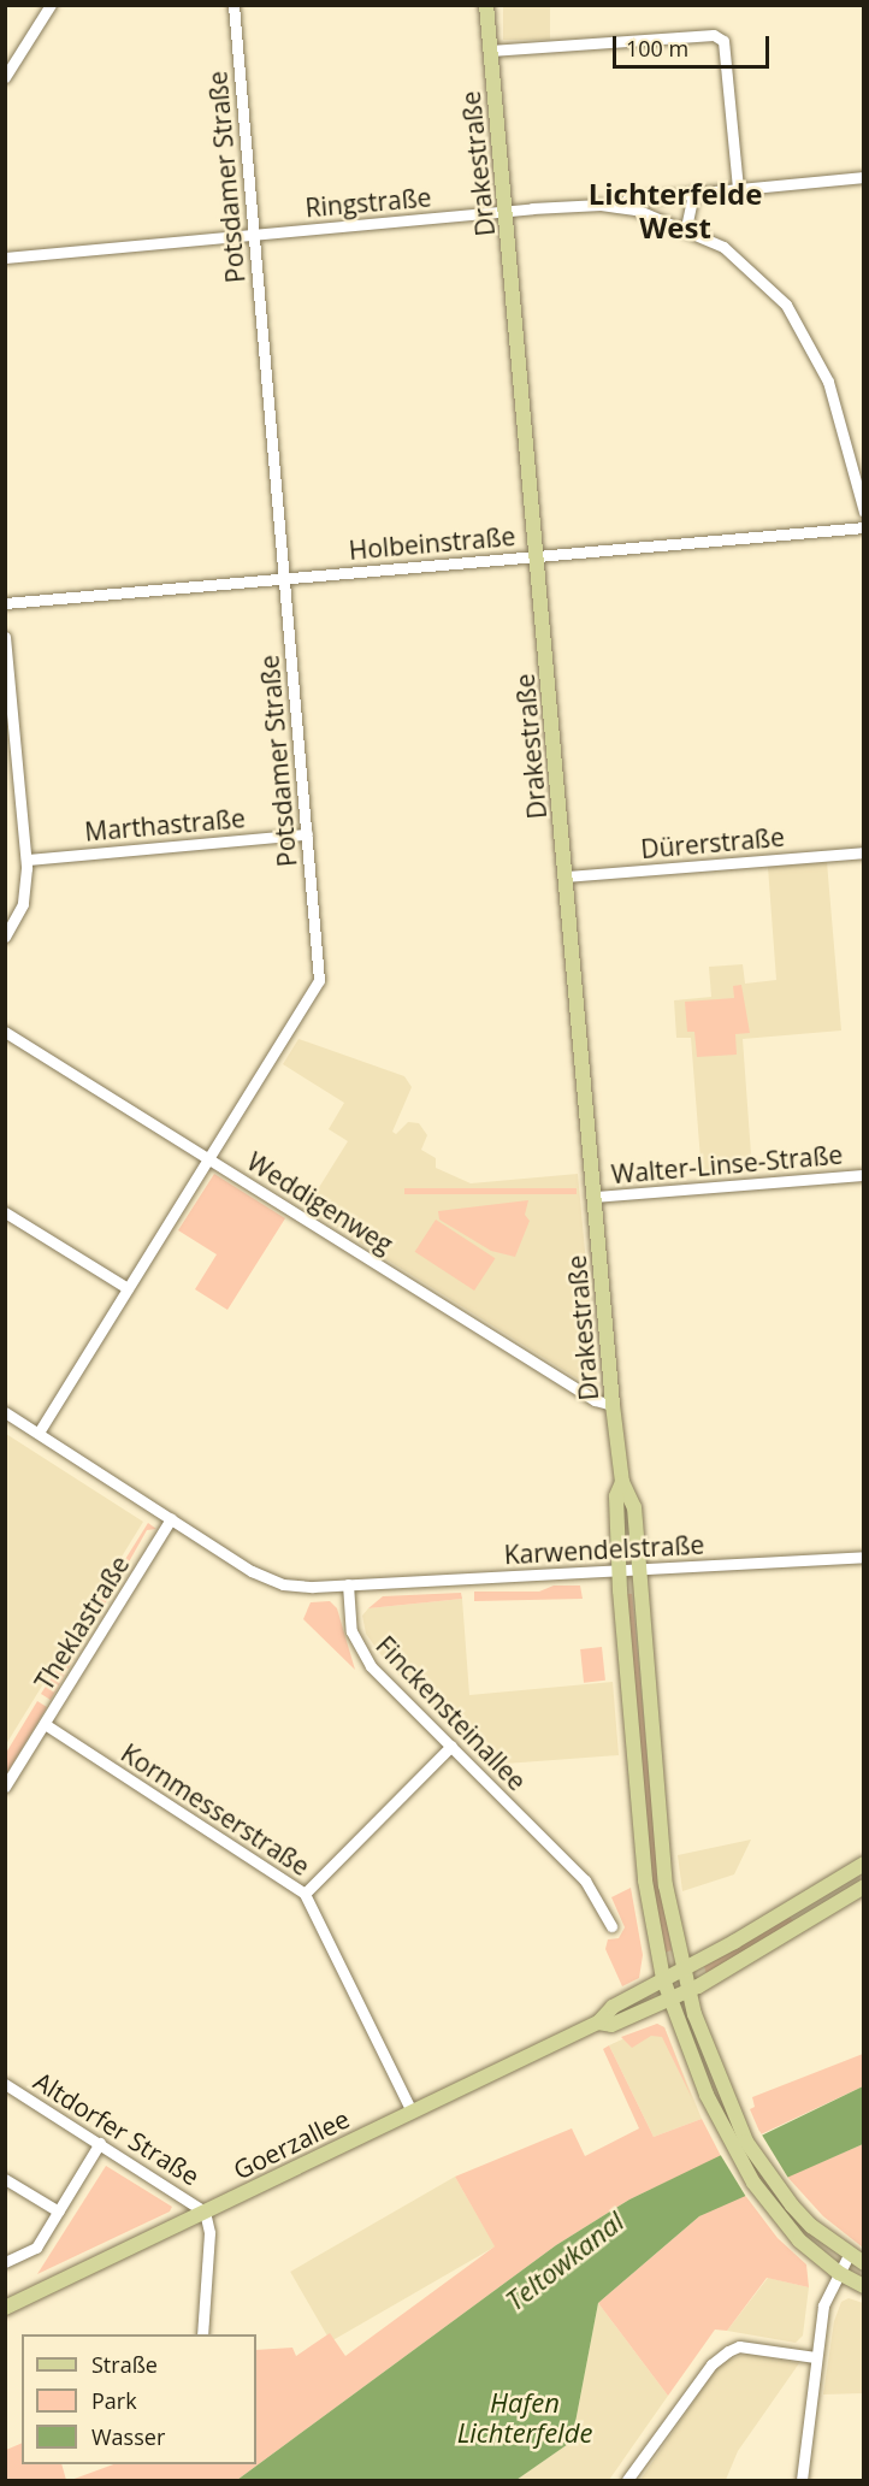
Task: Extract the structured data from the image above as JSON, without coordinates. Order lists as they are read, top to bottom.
{
  "streets": {
    "main road": ["Drakestraße", "Goerzallee"],
    "street": [
      "Potsdamer Straße",
      "Ringstraße",
      "Holbeinstraße",
      "Marthastraße",
      "Dürerstraße",
      "Walter-Linse-Straße",
      "Weddigenweg",
      "Karwendelstraße",
      "Theklastraße",
      "Finckensteinallee",
      "Kornmesserstraße",
      "Altdorfer Straße"
    ]
  },
  "crossings": [
    ["Drakestraße", "Ringstraße"],
    ["Drakestraße", "Holbeinstraße"],
    ["Drakestraße", "Dürerstraße"],
    ["Drakestraße", "Walter-Linse-Straße"],
    ["Drakestraße", "Weddigenweg"],
    ["Drakestraße", "Karwendelstraße"],
    ["Drakestraße", "Goerzallee"],
    ["Potsdamer Straße", "Ringstraße"],
    ["Potsdamer Straße", "Holbeinstraße"],
    ["Potsdamer Straße", "Marthastraße"],
    ["Potsdamer Straße", "Weddigenweg"],
    ["Karwendelstraße", "Finckensteinallee"],
    ["Theklastraße", "Kornmesserstraße"],
    ["Kornmesserstraße", "Goerzallee"],
    ["Altdorfer Straße", "Goerzallee"]
  ],
  "districts": ["Lichterfelde West"],
  "water": ["Teltowkanal", "Hafen Lichterfelde"],
  "legend": ["Straße", "Park", "Wasser"],
  "scale_bar": "100 m"
}
